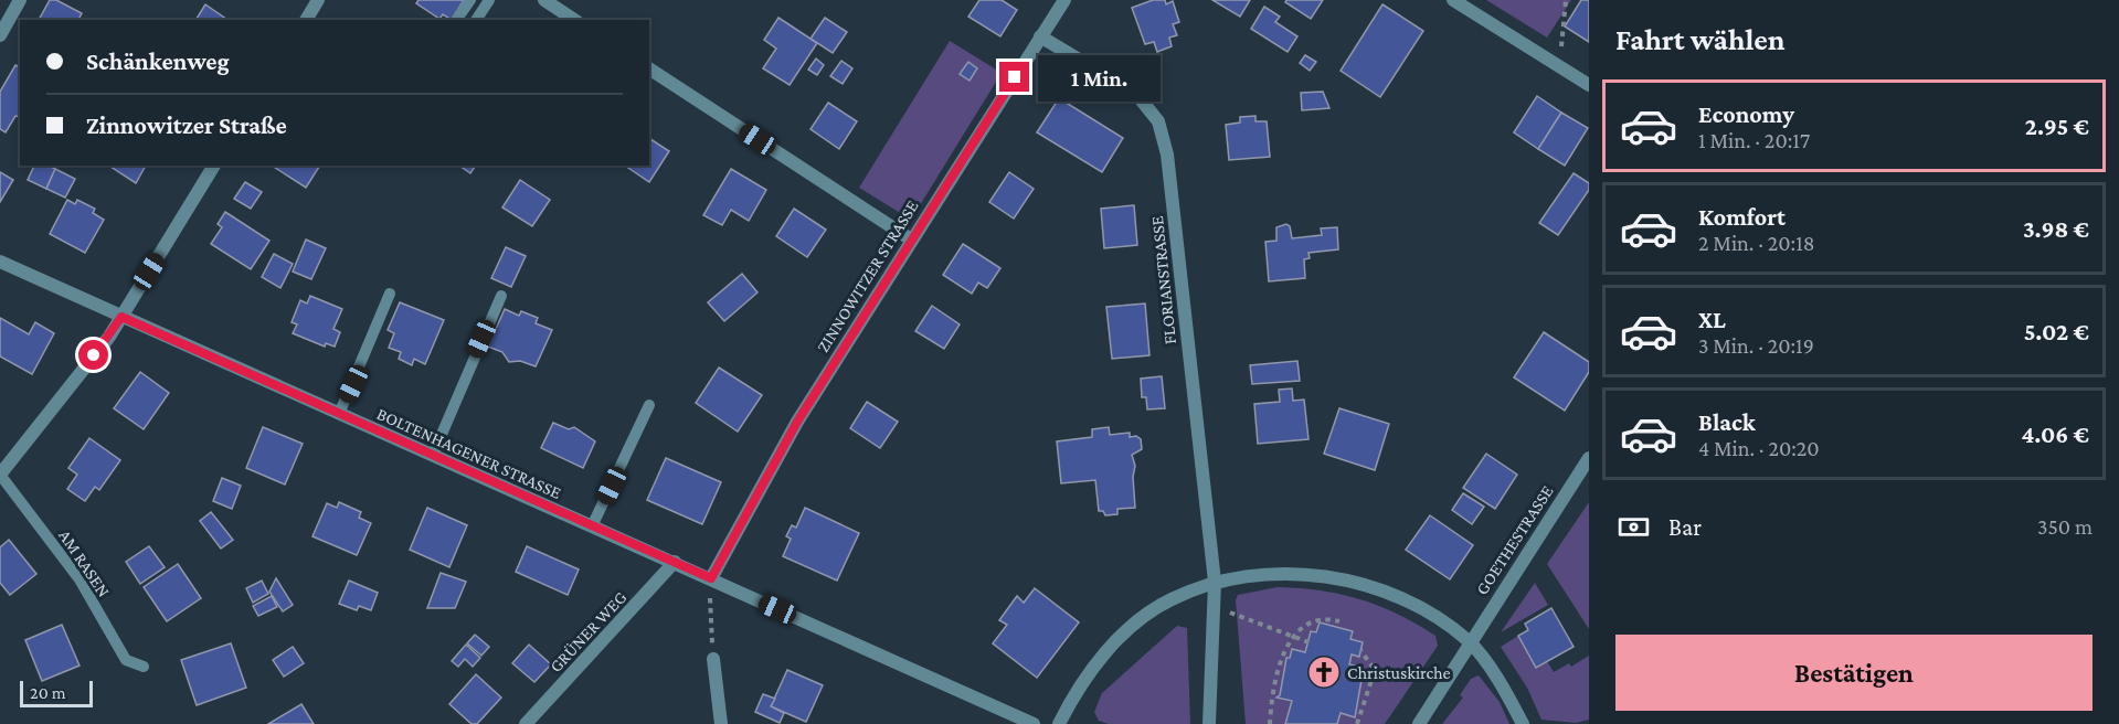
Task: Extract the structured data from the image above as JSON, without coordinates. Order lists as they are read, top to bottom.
{
  "streets": {
    "street": [
      "ZINNOWITZER STRASSE",
      "FLORIANSTRASSE",
      "BOLTENHAGENER STRASSE",
      "GOETHESTRASSE",
      "GRÜNER WEG"
    ],
    "lane": ["AM RASEN"]
  },
  "crossings": [
    ["ZINNOWITZER STRASSE", "FLORIANSTRASSE"],
    ["ZINNOWITZER STRASSE", "BOLTENHAGENER STRASSE"],
    ["BOLTENHAGENER STRASSE", "GRÜNER WEG"]
  ],
  "places": {
    "church": ["Christuskirche"]
  },
  "scale_bar": "20 m",
  "page": {
    "heading": "Fahrt wählen",
    "banner": ["Schänkenweg", "Zinnowitzer Straße"],
    "bubble": "1 Min.",
    "list": [
      {
        "name": "Economy",
        "note": "1 Min. · 20:17",
        "value": "2.95 €"
      },
      {
        "name": "Komfort",
        "note": "2 Min. · 20:18",
        "value": "3.98 €"
      },
      {
        "name": "XL",
        "note": "3 Min. · 20:19",
        "value": "5.02 €"
      },
      {
        "name": "Black",
        "note": "4 Min. · 20:20",
        "value": "4.06 €"
      }
    ],
    "pay": ["Bar", "350 m"],
    "buttons": "Bestätigen",
    "scale": "20 m"
  }
}
